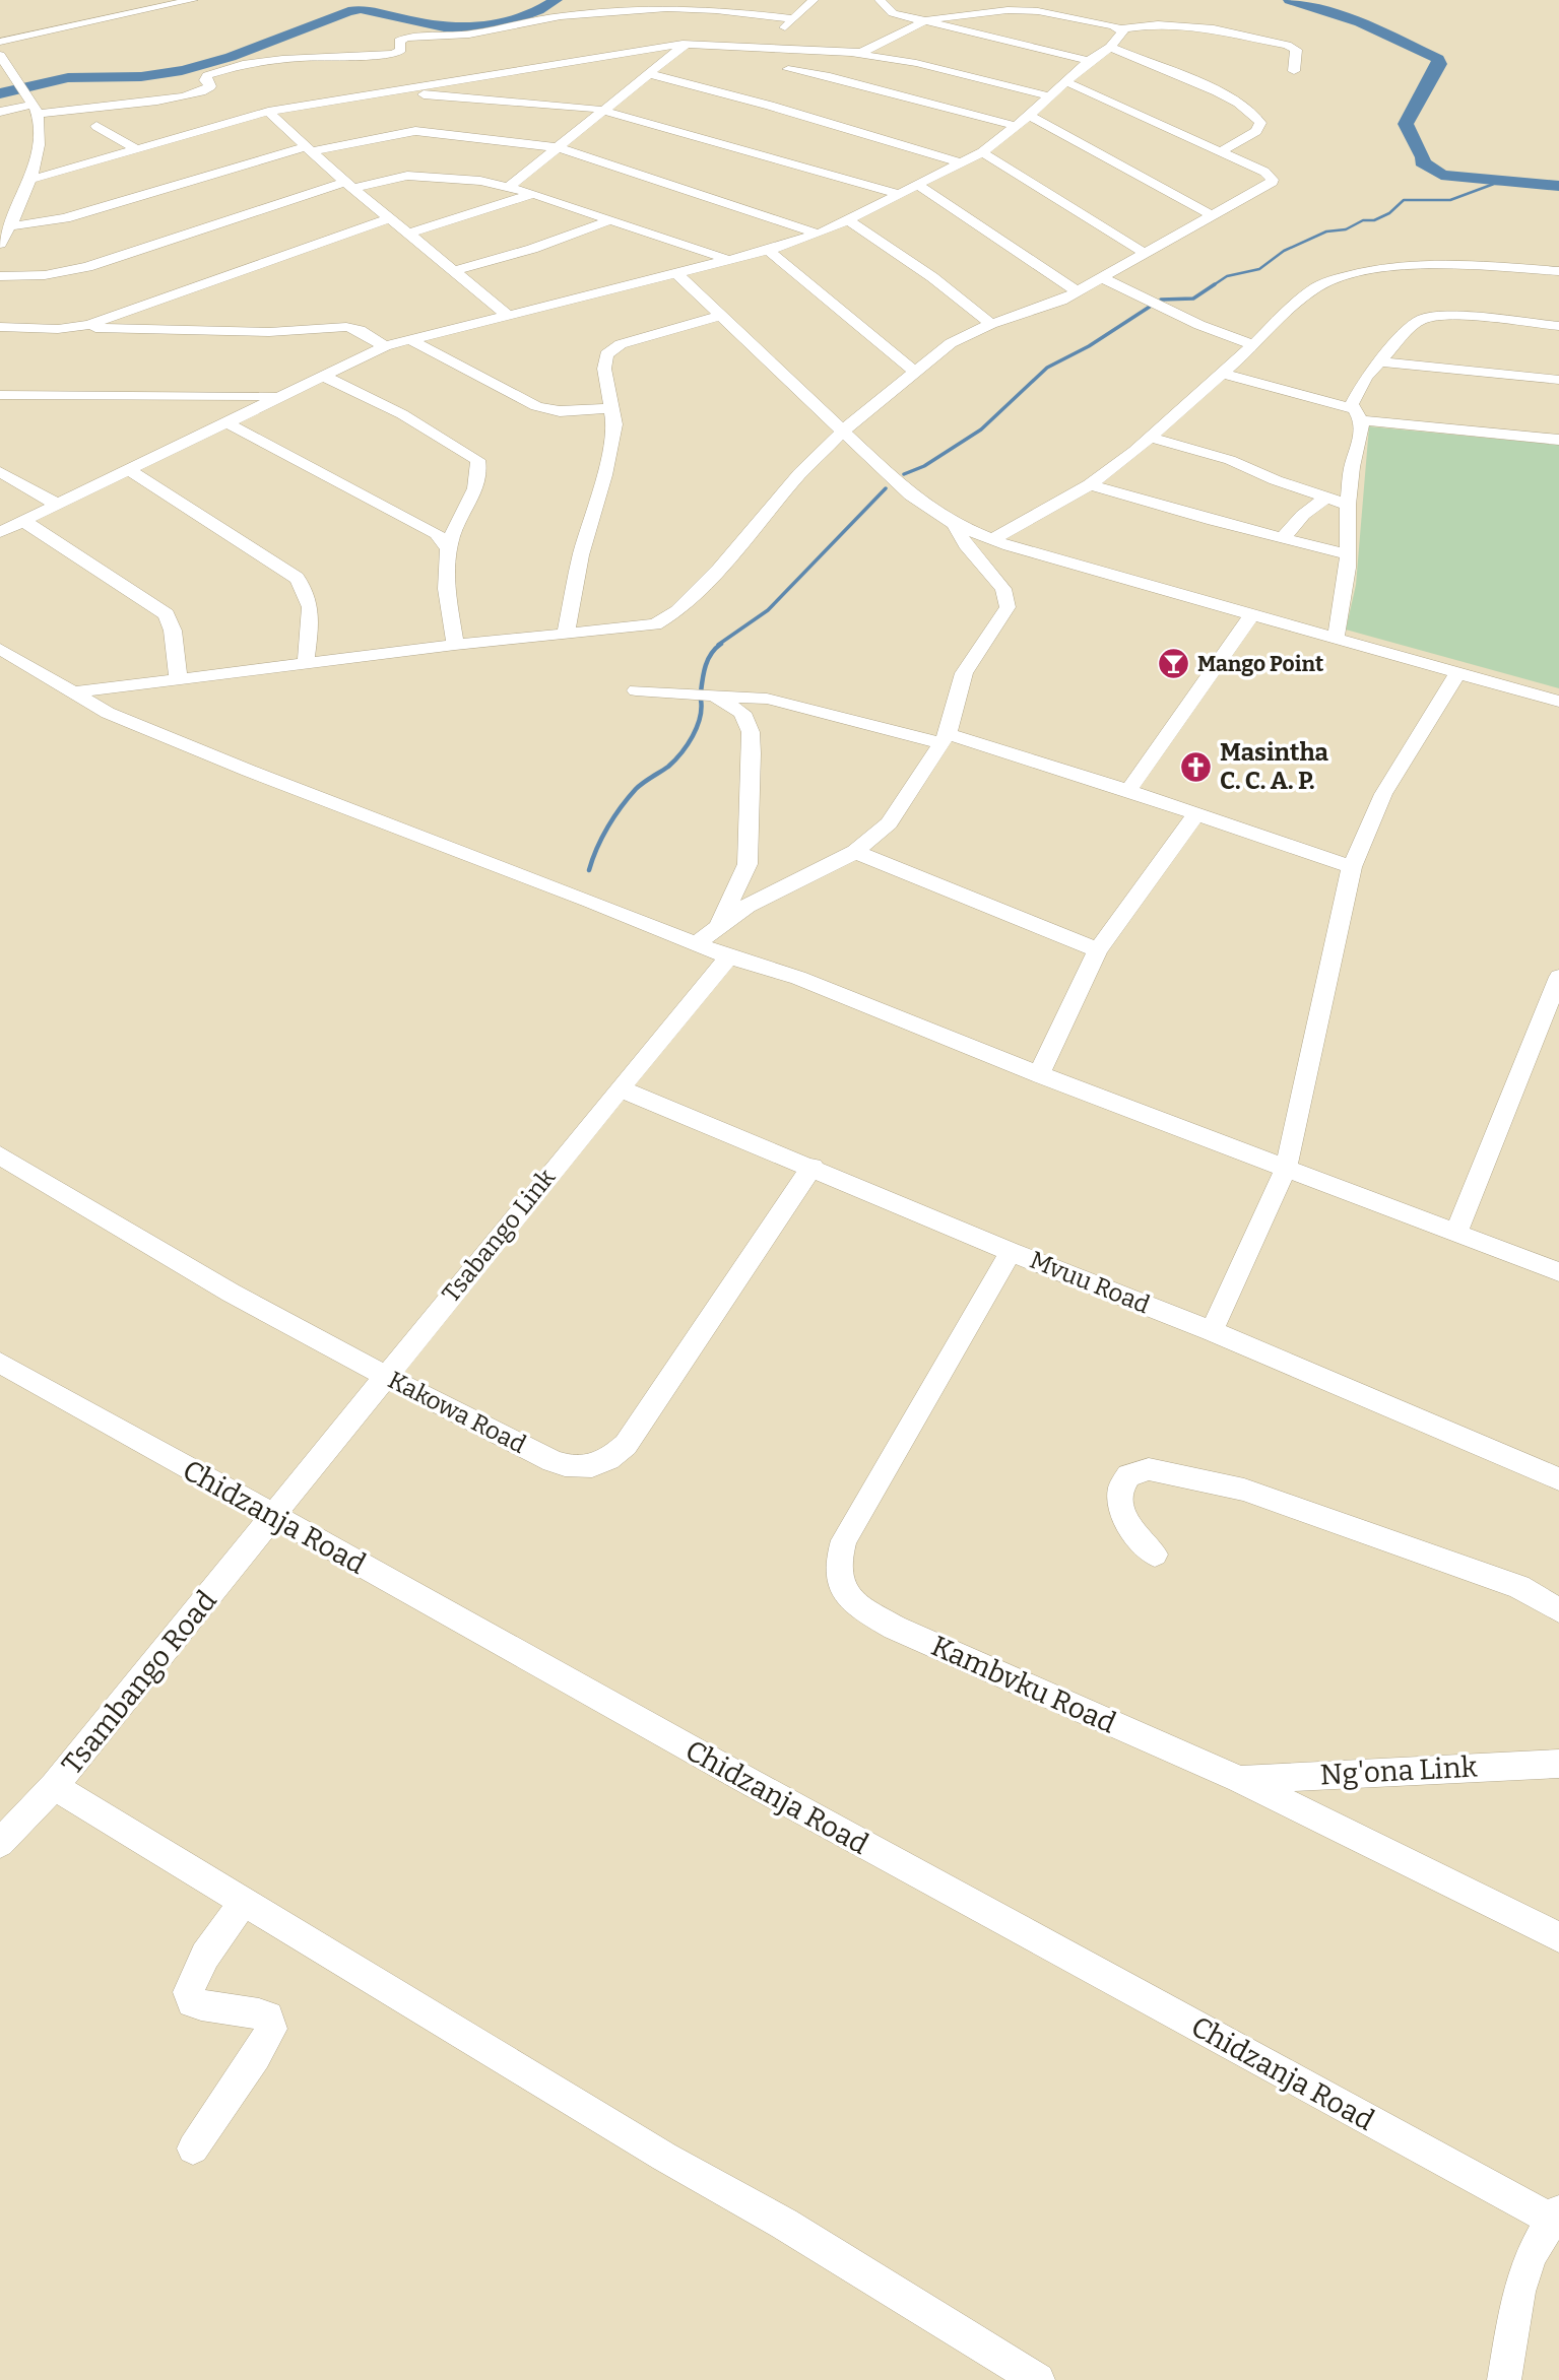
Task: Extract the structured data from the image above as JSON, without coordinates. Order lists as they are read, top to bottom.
{
  "streets": {
    "street": [
      "Tsabango Link",
      "Mvuu Road",
      "Kakowa Road",
      "Chidzanja Road",
      "Tsambango Road",
      "Kambvku Road",
      "Ng'ona Link"
    ]
  },
  "crossings": [
    ["Tsabango Link", "Mvuu Road"],
    ["Tsabango Link", "Kakowa Road"],
    ["Tsabango Link", "Chidzanja Road"],
    ["Tsabango Link", "Tsambango Road"],
    ["Mvuu Road", "Kakowa Road"],
    ["Mvuu Road", "Kambvku Road"],
    ["Chidzanja Road", "Tsambango Road"],
    ["Kambvku Road", "Ng'ona Link"]
  ],
  "places": {
    "bar": ["Mango Point"],
    "church": ["Masintha C. C. A. P."]
  }
}
